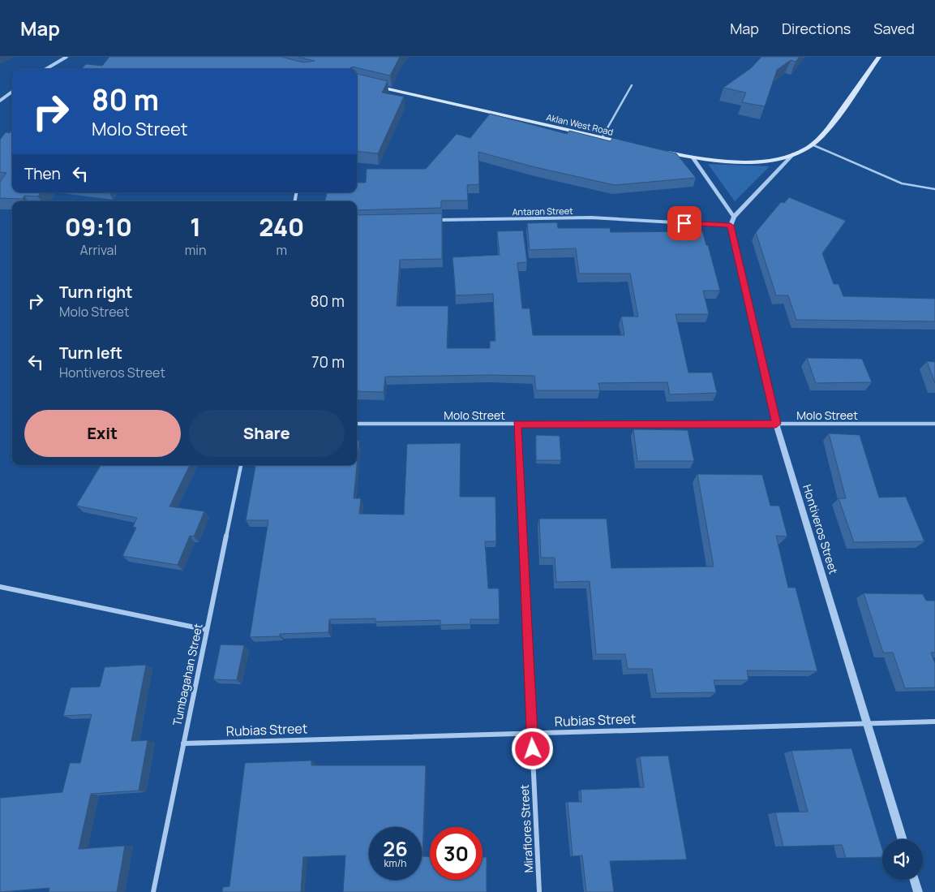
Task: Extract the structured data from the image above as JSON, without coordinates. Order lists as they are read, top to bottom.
{
  "streets": {
    "main road": ["Aklan West Road"],
    "street": [
      "Antaran Street",
      "Molo Street",
      "Hontiveros Street",
      "Tumbagahan Street",
      "Rubias Street",
      "Miraflores Street"
    ]
  },
  "crossings": [
    ["Antaran Street", "Hontiveros Street"],
    ["Molo Street", "Hontiveros Street"],
    ["Molo Street", "Miraflores Street"],
    ["Hontiveros Street", "Rubias Street"],
    ["Tumbagahan Street", "Rubias Street"],
    ["Rubias Street", "Miraflores Street"]
  ],
  "page": {
    "header": "Map",
    "nav": ["Map", "Directions", "Saved"],
    "turn": ["80 m", "Molo Street"],
    "then": "Then",
    "eta": [
      "09:10",
      "Arrival",
      "1",
      "min",
      "240",
      "m"
    ],
    "list": [
      {
        "name": "Turn right",
        "note": "Molo Street",
        "value": "80 m"
      },
      {
        "name": "Turn left",
        "note": "Hontiveros Street",
        "value": "70 m"
      }
    ],
    "buttons": ["Exit", "Share"],
    "speed": "26 km/h",
    "limit": "30"
  }
}
